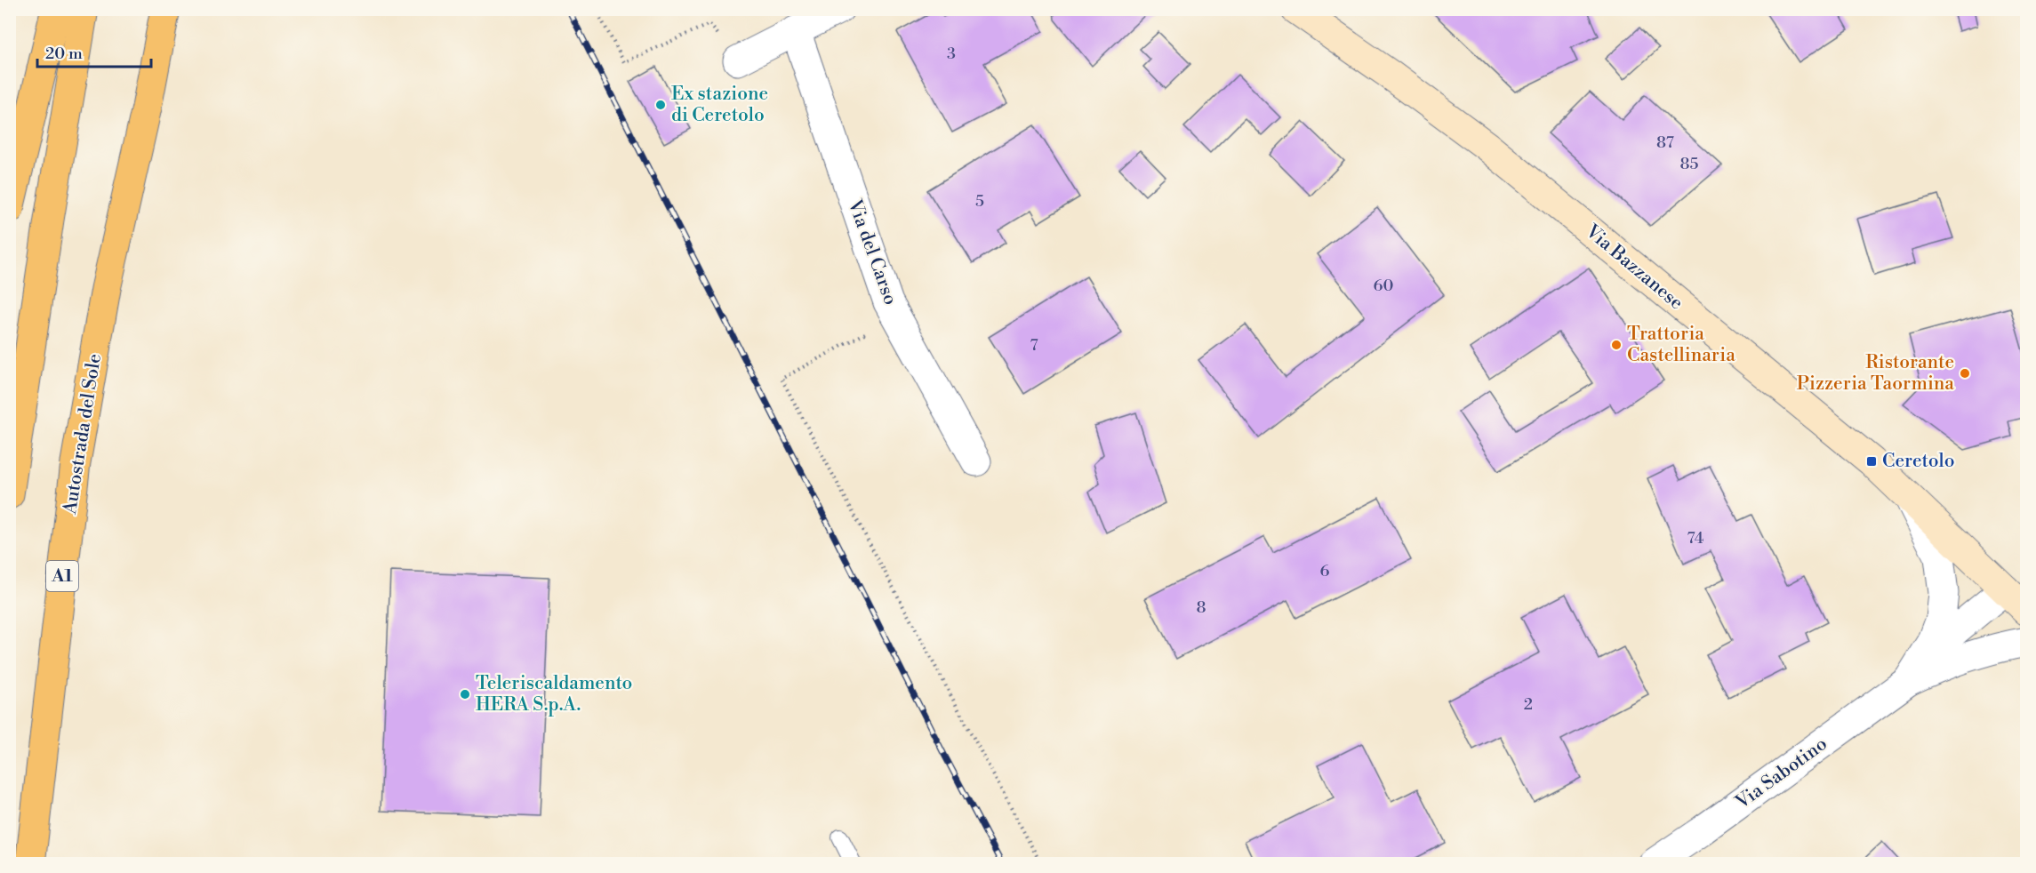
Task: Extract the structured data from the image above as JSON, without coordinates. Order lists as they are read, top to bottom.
{
  "streets": {
    "highway": ["Autostrada del Sole", "A1"],
    "main road": ["Via Bazzanese"],
    "street": ["Via del Carso", "Via Sabotino"]
  },
  "places": {
    "other": [
      "Ex stazione di Ceretolo",
      "Trattoria Castellinaria",
      "Ristorante Pizzeria Taormina",
      "Teleriscaldamento HERA S.p.A."
    ],
    "transit": ["Ceretolo"]
  },
  "house_numbers": [
    "3",
    "87",
    "85",
    "5",
    "60",
    "7",
    "74",
    "6",
    "8",
    "2"
  ],
  "scale_bar": "20 m"
}
